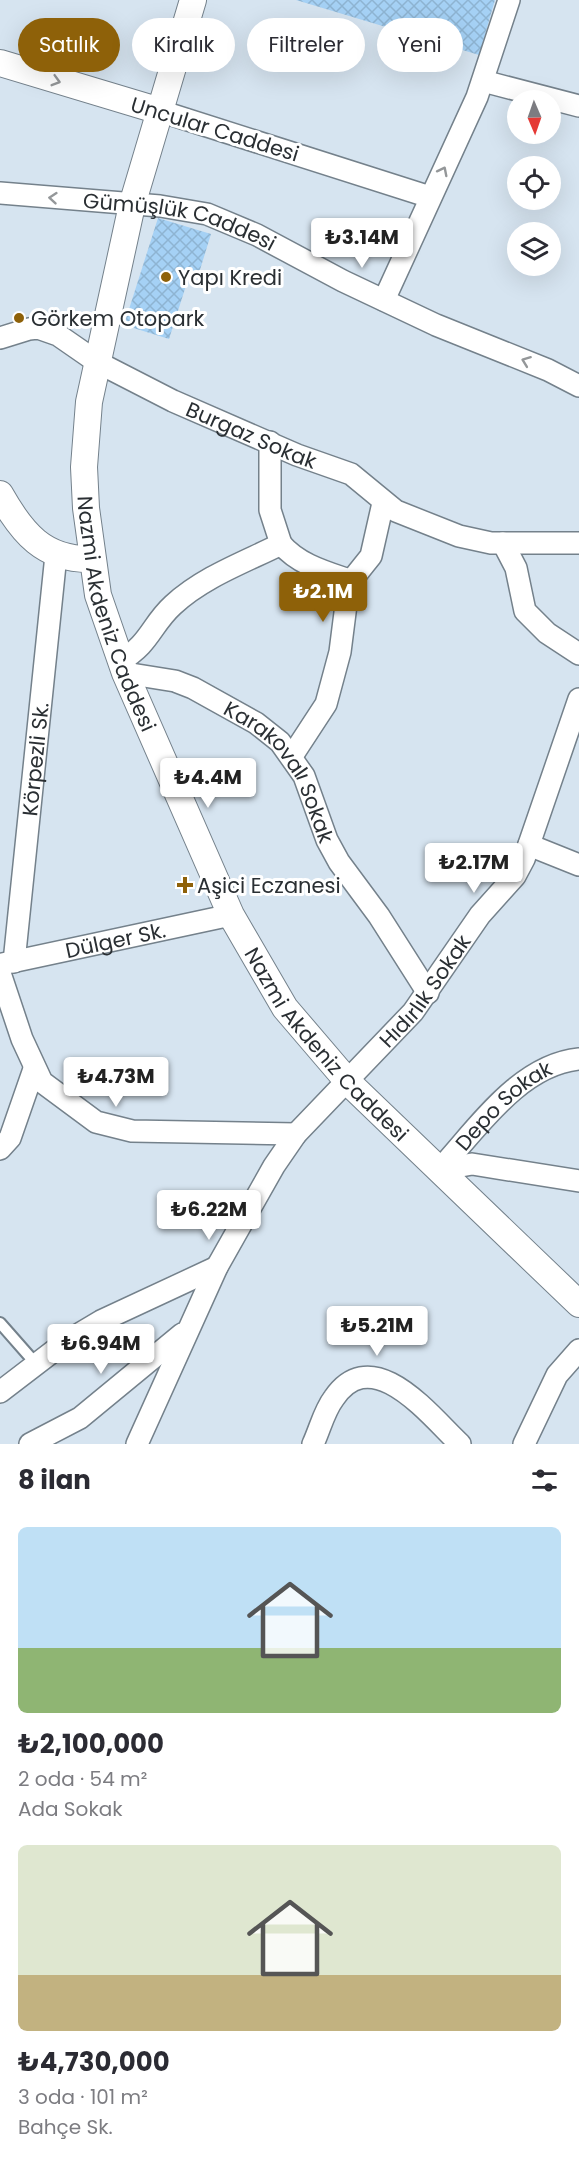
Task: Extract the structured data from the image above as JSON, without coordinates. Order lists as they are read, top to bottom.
{
  "streets": {
    "street": [
      "Uncular Caddesi",
      "Gümüşlük Caddesi",
      "Burgaz Sokak",
      "Nazmi Akdeniz Caddesi",
      "Körpezli Sk.",
      "Karakovalı Sokak",
      "Dülger Sk.",
      "Hıdırlık Sokak",
      "Depo Sokak"
    ]
  },
  "crossings": [
    ["Uncular Caddesi", "Nazmi Akdeniz Caddesi"],
    ["Gümüşlük Caddesi", "Nazmi Akdeniz Caddesi"],
    ["Burgaz Sokak", "Nazmi Akdeniz Caddesi"],
    ["Nazmi Akdeniz Caddesi", "Karakovalı Sokak"],
    ["Nazmi Akdeniz Caddesi", "Dülger Sk."],
    ["Nazmi Akdeniz Caddesi", "Hıdırlık Sokak"],
    ["Nazmi Akdeniz Caddesi", "Depo Sokak"],
    ["Körpezli Sk.", "Dülger Sk."],
    ["Karakovalı Sokak", "Hıdırlık Sokak"]
  ],
  "one_way": ["Uncular Caddesi", "Gümüşlük Caddesi"],
  "places": {
    "other": ["Yapı Kredi", "Görkem Otopark"],
    "health": ["Aşici Eczanesi"]
  },
  "north": "bottom",
  "page": {
    "chip": [
      "Satılık",
      "Kiralık",
      "Filtreler",
      "Yeni"
    ],
    "price": [
      "₺3.14M",
      "₺2.1M",
      "₺4.4M",
      "₺2.17M",
      "₺4.73M",
      "₺6.22M",
      "₺5.21M",
      "₺6.94M"
    ],
    "heading": "8 ilan",
    "list": [
      {
        "name": "₺2,100,000",
        "note": "2 oda · 54 m² · Ada Sokak"
      },
      {
        "name": "₺4,730,000",
        "note": "3 oda · 101 m² · Bahçe Sk."
      }
    ]
  }
}
